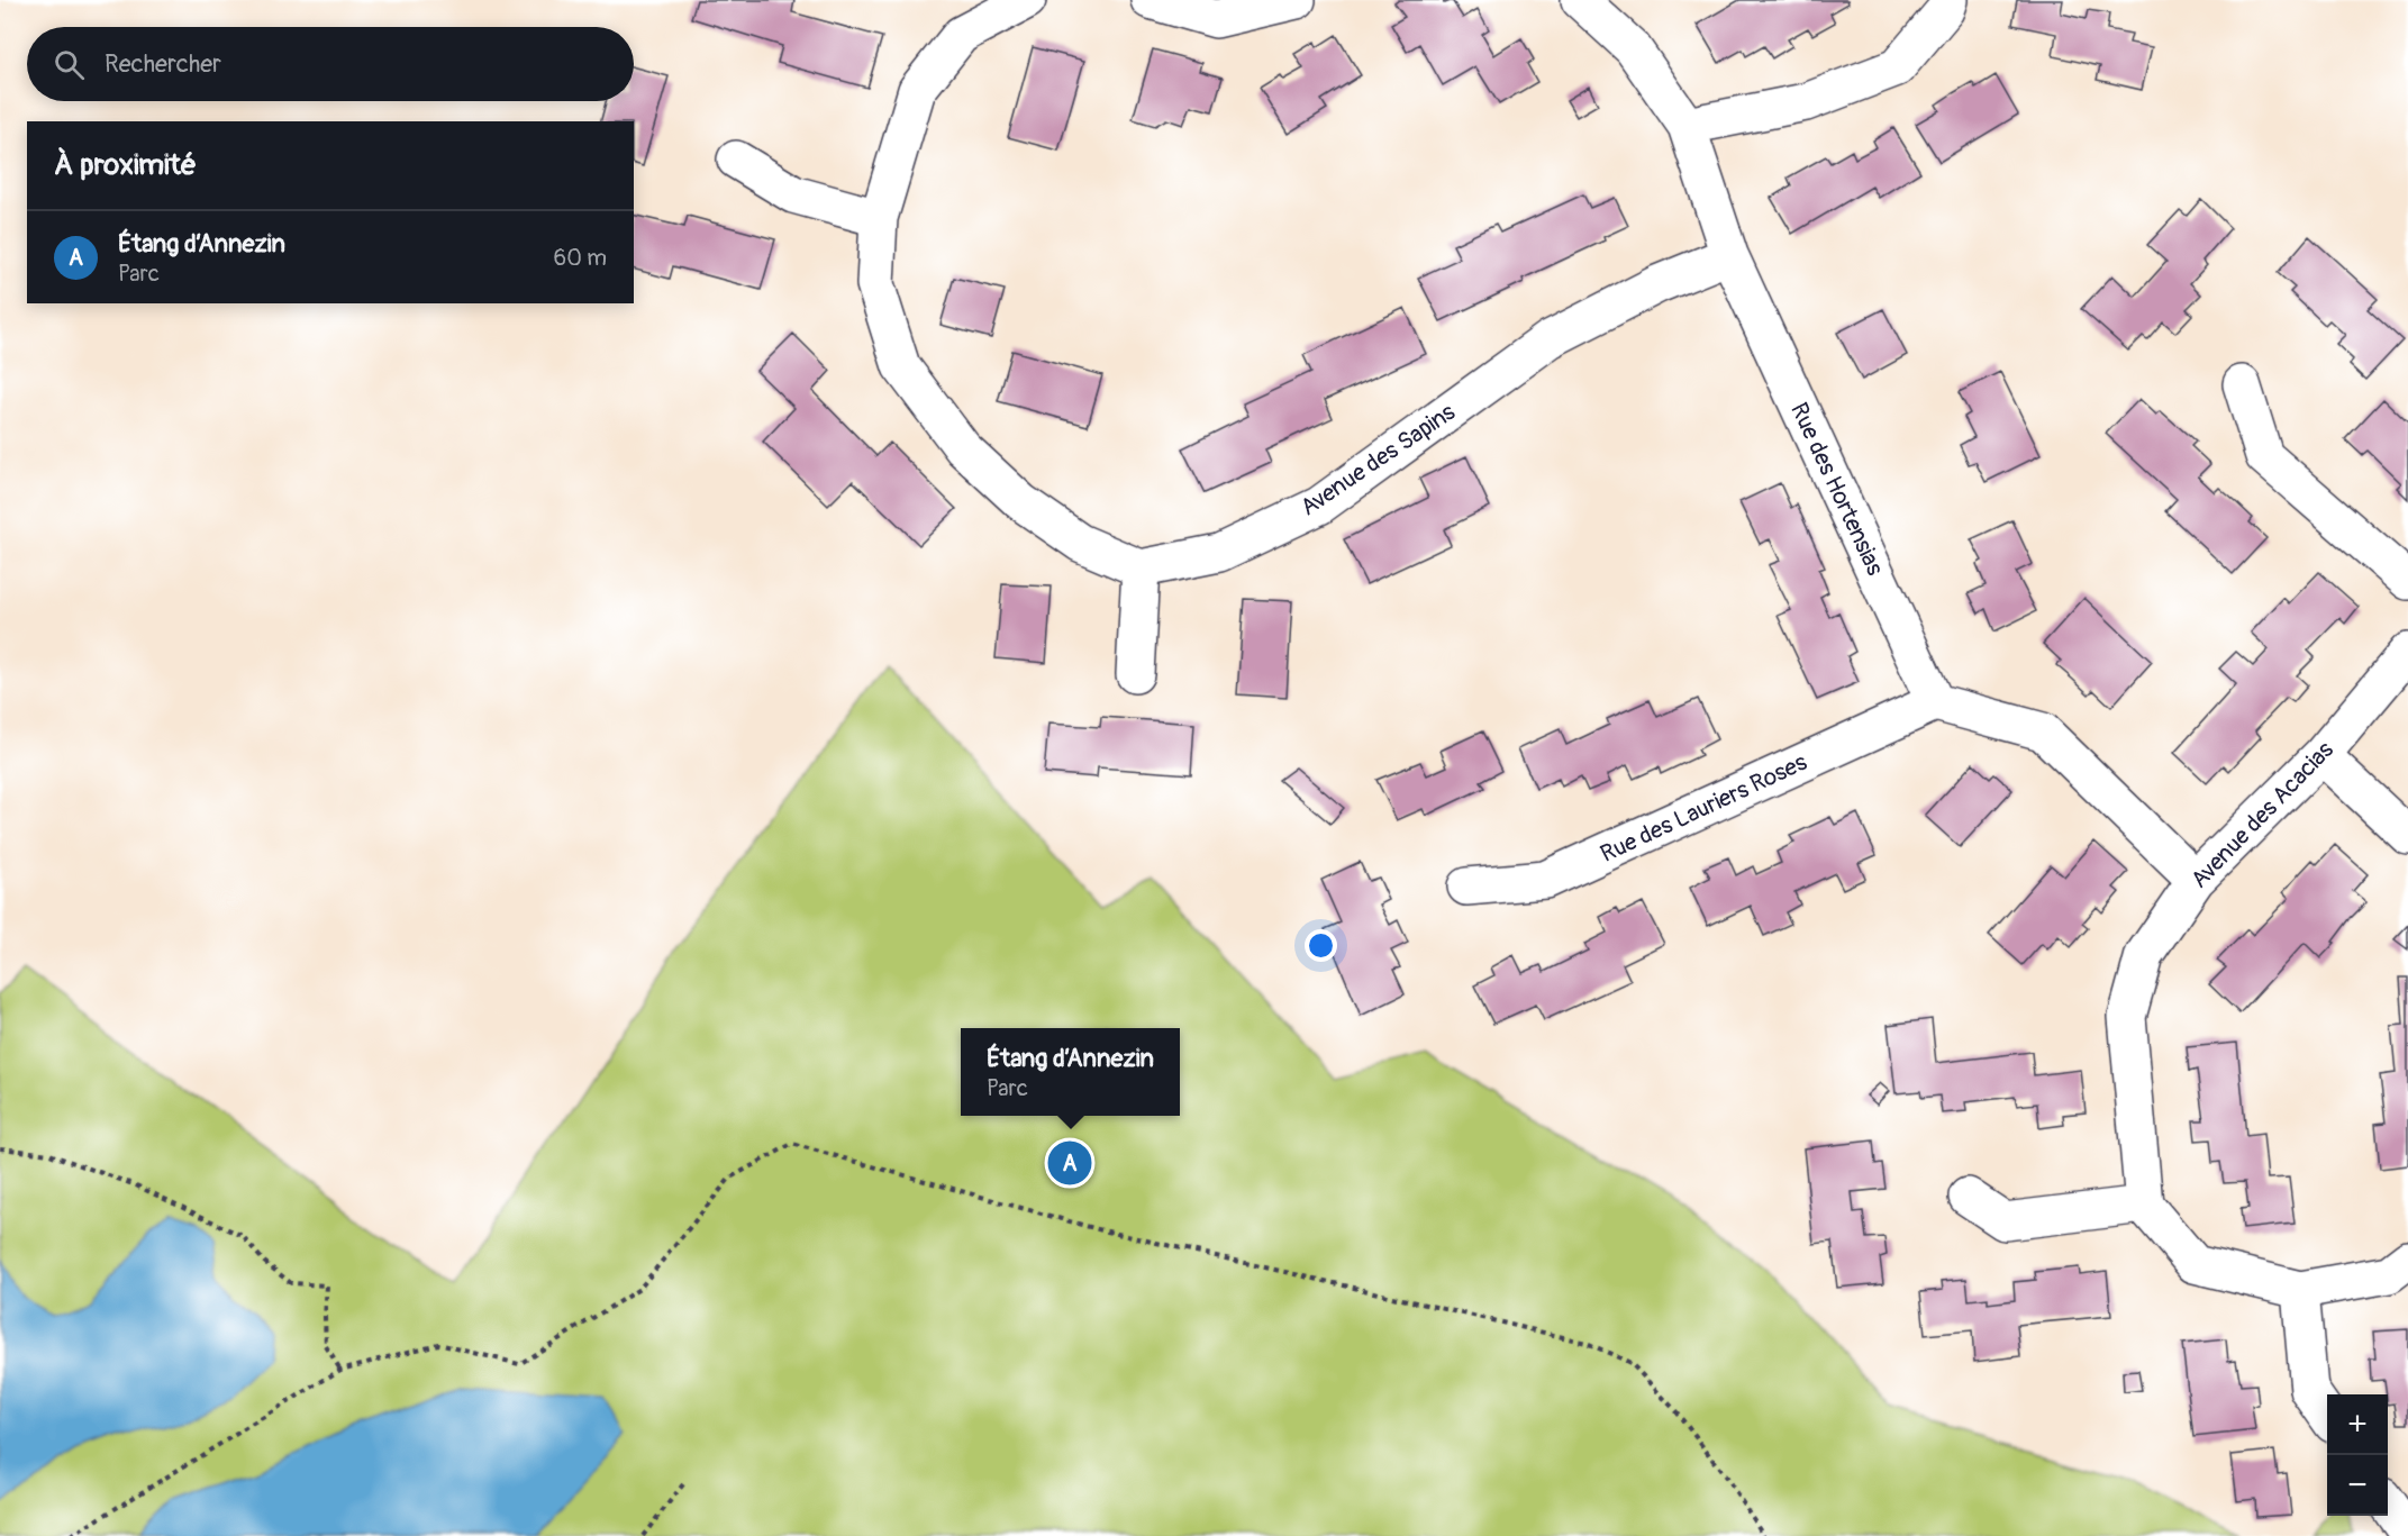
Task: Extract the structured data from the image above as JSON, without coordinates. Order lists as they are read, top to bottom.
{
  "streets": {
    "street": [
      "Avenue des Sapins",
      "Rue des Hortensias",
      "Rue des Lauriers Roses",
      "Avenue des Acacias"
    ]
  },
  "crossings": [
    ["Avenue des Sapins", "Rue des Hortensias"],
    ["Rue des Hortensias", "Rue des Lauriers Roses"]
  ],
  "page": {
    "search": "Rechercher",
    "heading": "À proximité",
    "list": [
      {
        "mark": "A",
        "name": "Étang d’Annezin",
        "note": "Parc",
        "value": "60 m"
      }
    ],
    "popup": ["Étang d’Annezin", "Parc"],
    "pins": "A",
    "map_buttons": ["+", "−"]
  }
}
